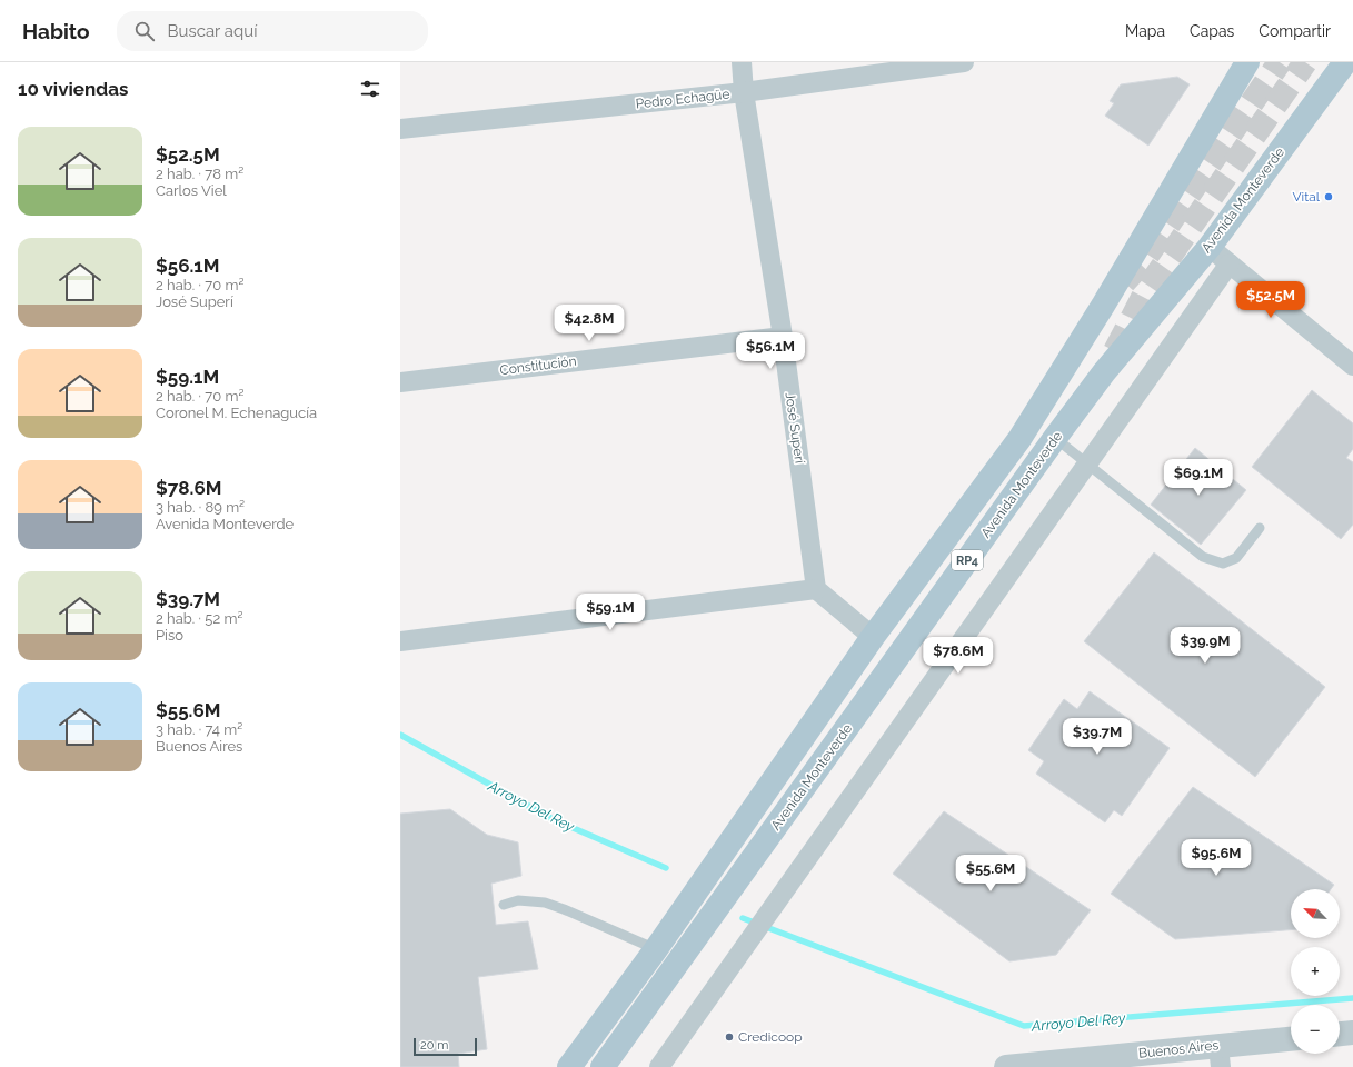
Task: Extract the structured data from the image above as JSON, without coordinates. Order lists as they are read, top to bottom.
{
  "streets": {
    "main road": ["Avenida Monteverde", "RP4"],
    "street": [
      "Pedro Echagüe",
      "Constitución",
      "José Superí",
      "Buenos Aires"
    ]
  },
  "crossings": [
    ["Pedro Echagüe", "José Superí"],
    ["Constitución", "José Superí"]
  ],
  "water": ["Arroyo Del Rey"],
  "places": ["Vital", "Credicoop"],
  "scale_bar": "20 m",
  "north": "top left",
  "page": {
    "header": "Habito",
    "search": "Buscar aquí",
    "nav": ["Mapa", "Capas", "Compartir"],
    "heading": "10 viviendas",
    "list": [
      {
        "name": "$52.5M",
        "note": "2 hab. · 78 m² · Carlos Viel"
      },
      {
        "name": "$56.1M",
        "note": "2 hab. · 70 m² · José Superí"
      },
      {
        "name": "$59.1M",
        "note": "2 hab. · 70 m² · Coronel M. Echenagucía"
      },
      {
        "name": "$78.6M",
        "note": "3 hab. · 89 m² · Avenida Monteverde"
      },
      {
        "name": "$39.7M",
        "note": "2 hab. · 52 m² · Piso"
      },
      {
        "name": "$55.6M",
        "note": "3 hab. · 74 m² · Buenos Aires"
      }
    ],
    "price": [
      "$52.5M",
      "$42.8M",
      "$56.1M",
      "$69.1M",
      "$59.1M",
      "$39.9M",
      "$78.6M",
      "$39.7M",
      "$95.6M",
      "$55.6M"
    ],
    "map_buttons": ["+", "−"],
    "scale": "20 m"
  }
}
